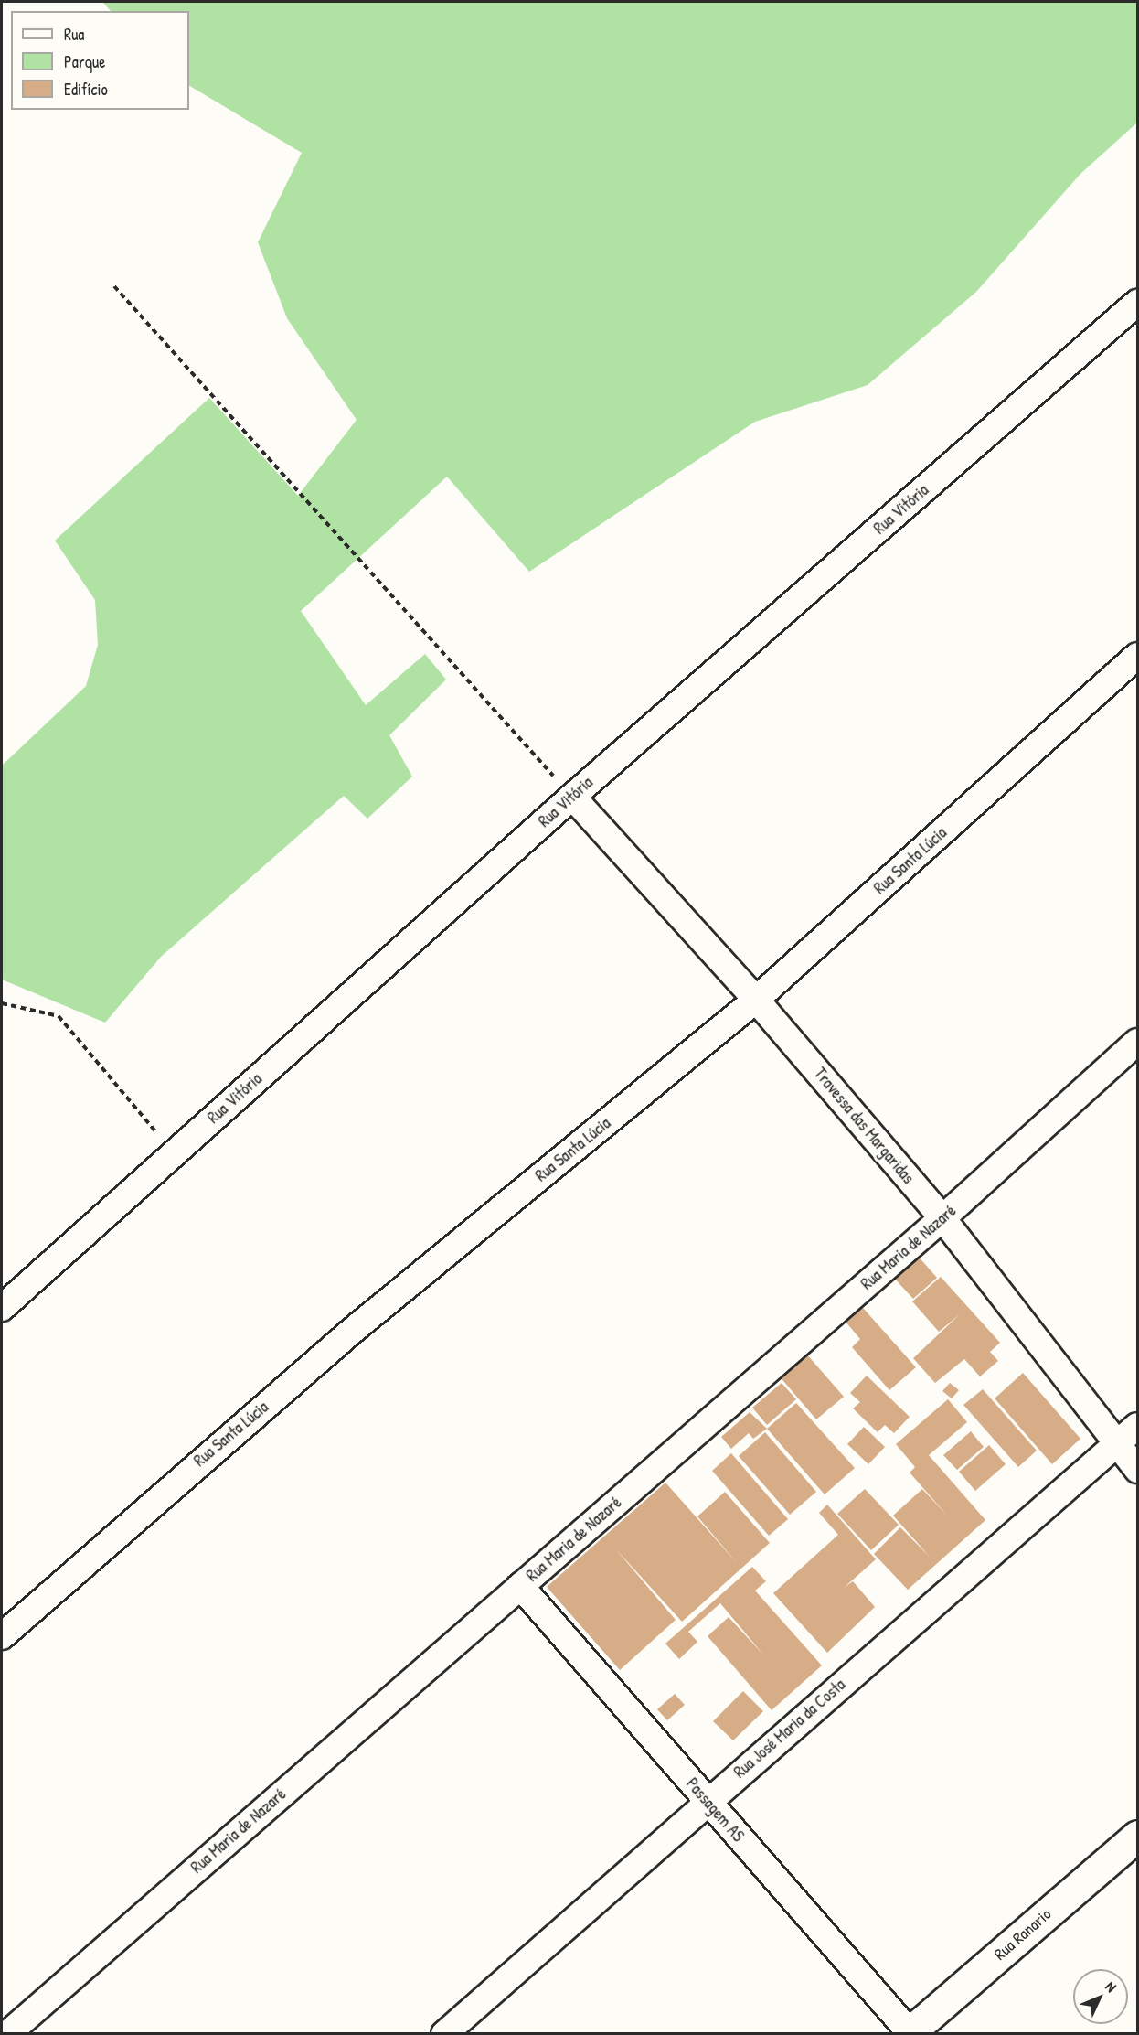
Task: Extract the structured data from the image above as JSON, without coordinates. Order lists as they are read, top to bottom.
{
  "streets": {
    "street": [
      "Rua Vitória",
      "Rua Santa Lúcia",
      "Travessa das Margaridas",
      "Rua Maria de Nazaré",
      "Rua José Maria da Costa",
      "Passagem AS",
      "Rua Ranario"
    ]
  },
  "crossings": [
    ["Rua Vitória", "Travessa das Margaridas"],
    ["Rua Santa Lúcia", "Travessa das Margaridas"],
    ["Travessa das Margaridas", "Rua Maria de Nazaré"],
    ["Travessa das Margaridas", "Rua José Maria da Costa"],
    ["Rua Maria de Nazaré", "Passagem AS"],
    ["Rua José Maria da Costa", "Passagem AS"],
    ["Passagem AS", "Rua Ranario"]
  ],
  "legend": ["Rua", "Parque", "Edifício"],
  "north": "top right"
}
